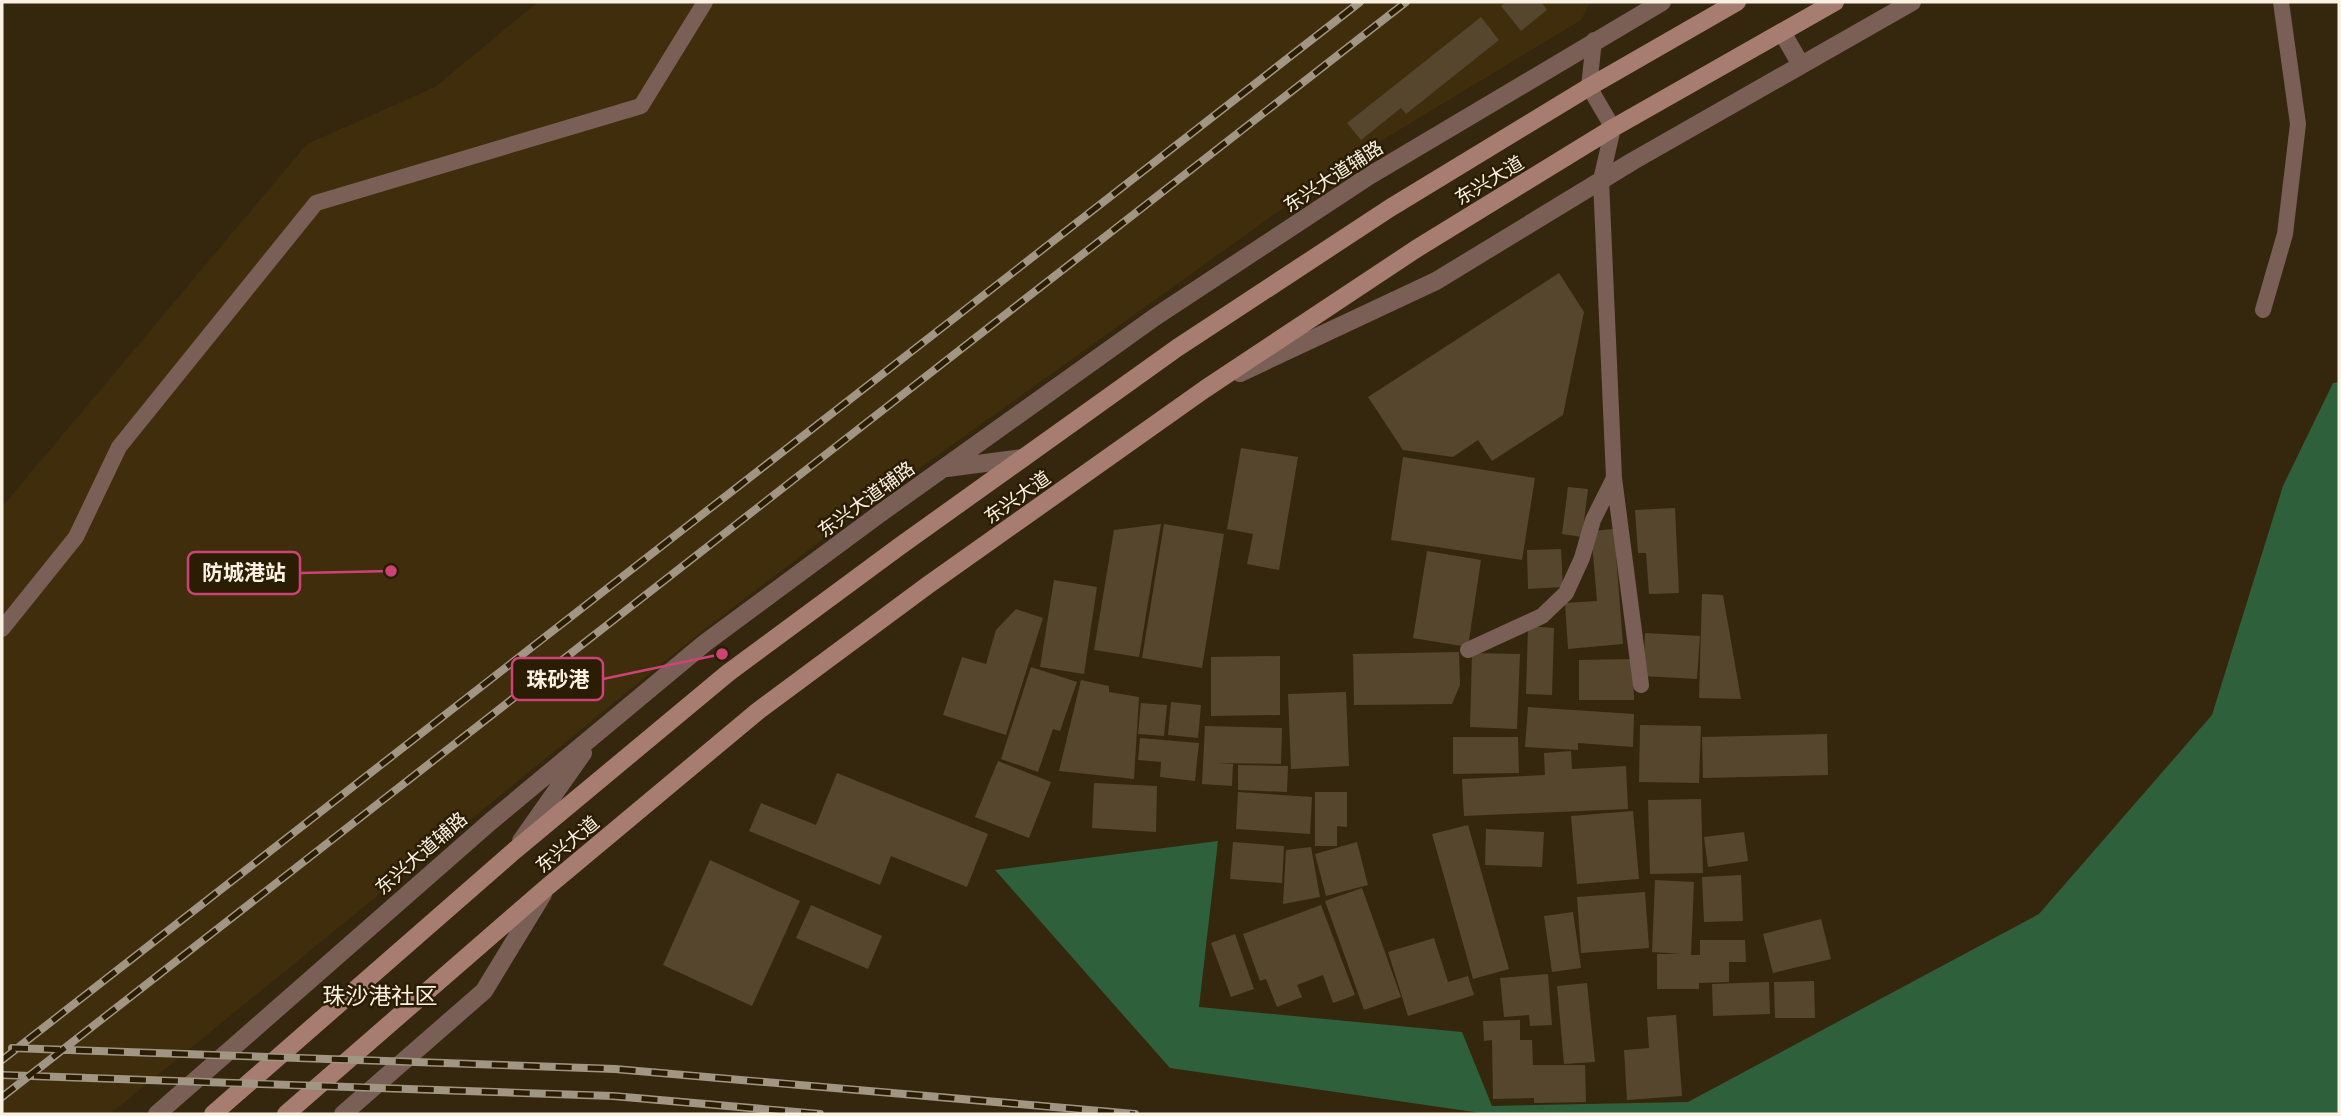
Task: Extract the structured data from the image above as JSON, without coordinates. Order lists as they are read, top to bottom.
{
  "streets": {
    "main road": ["东兴大道"],
    "street": ["东兴大道辅路"]
  },
  "districts": ["珠沙港社区"],
  "places": ["防城港站", "珠砂港"]
}
